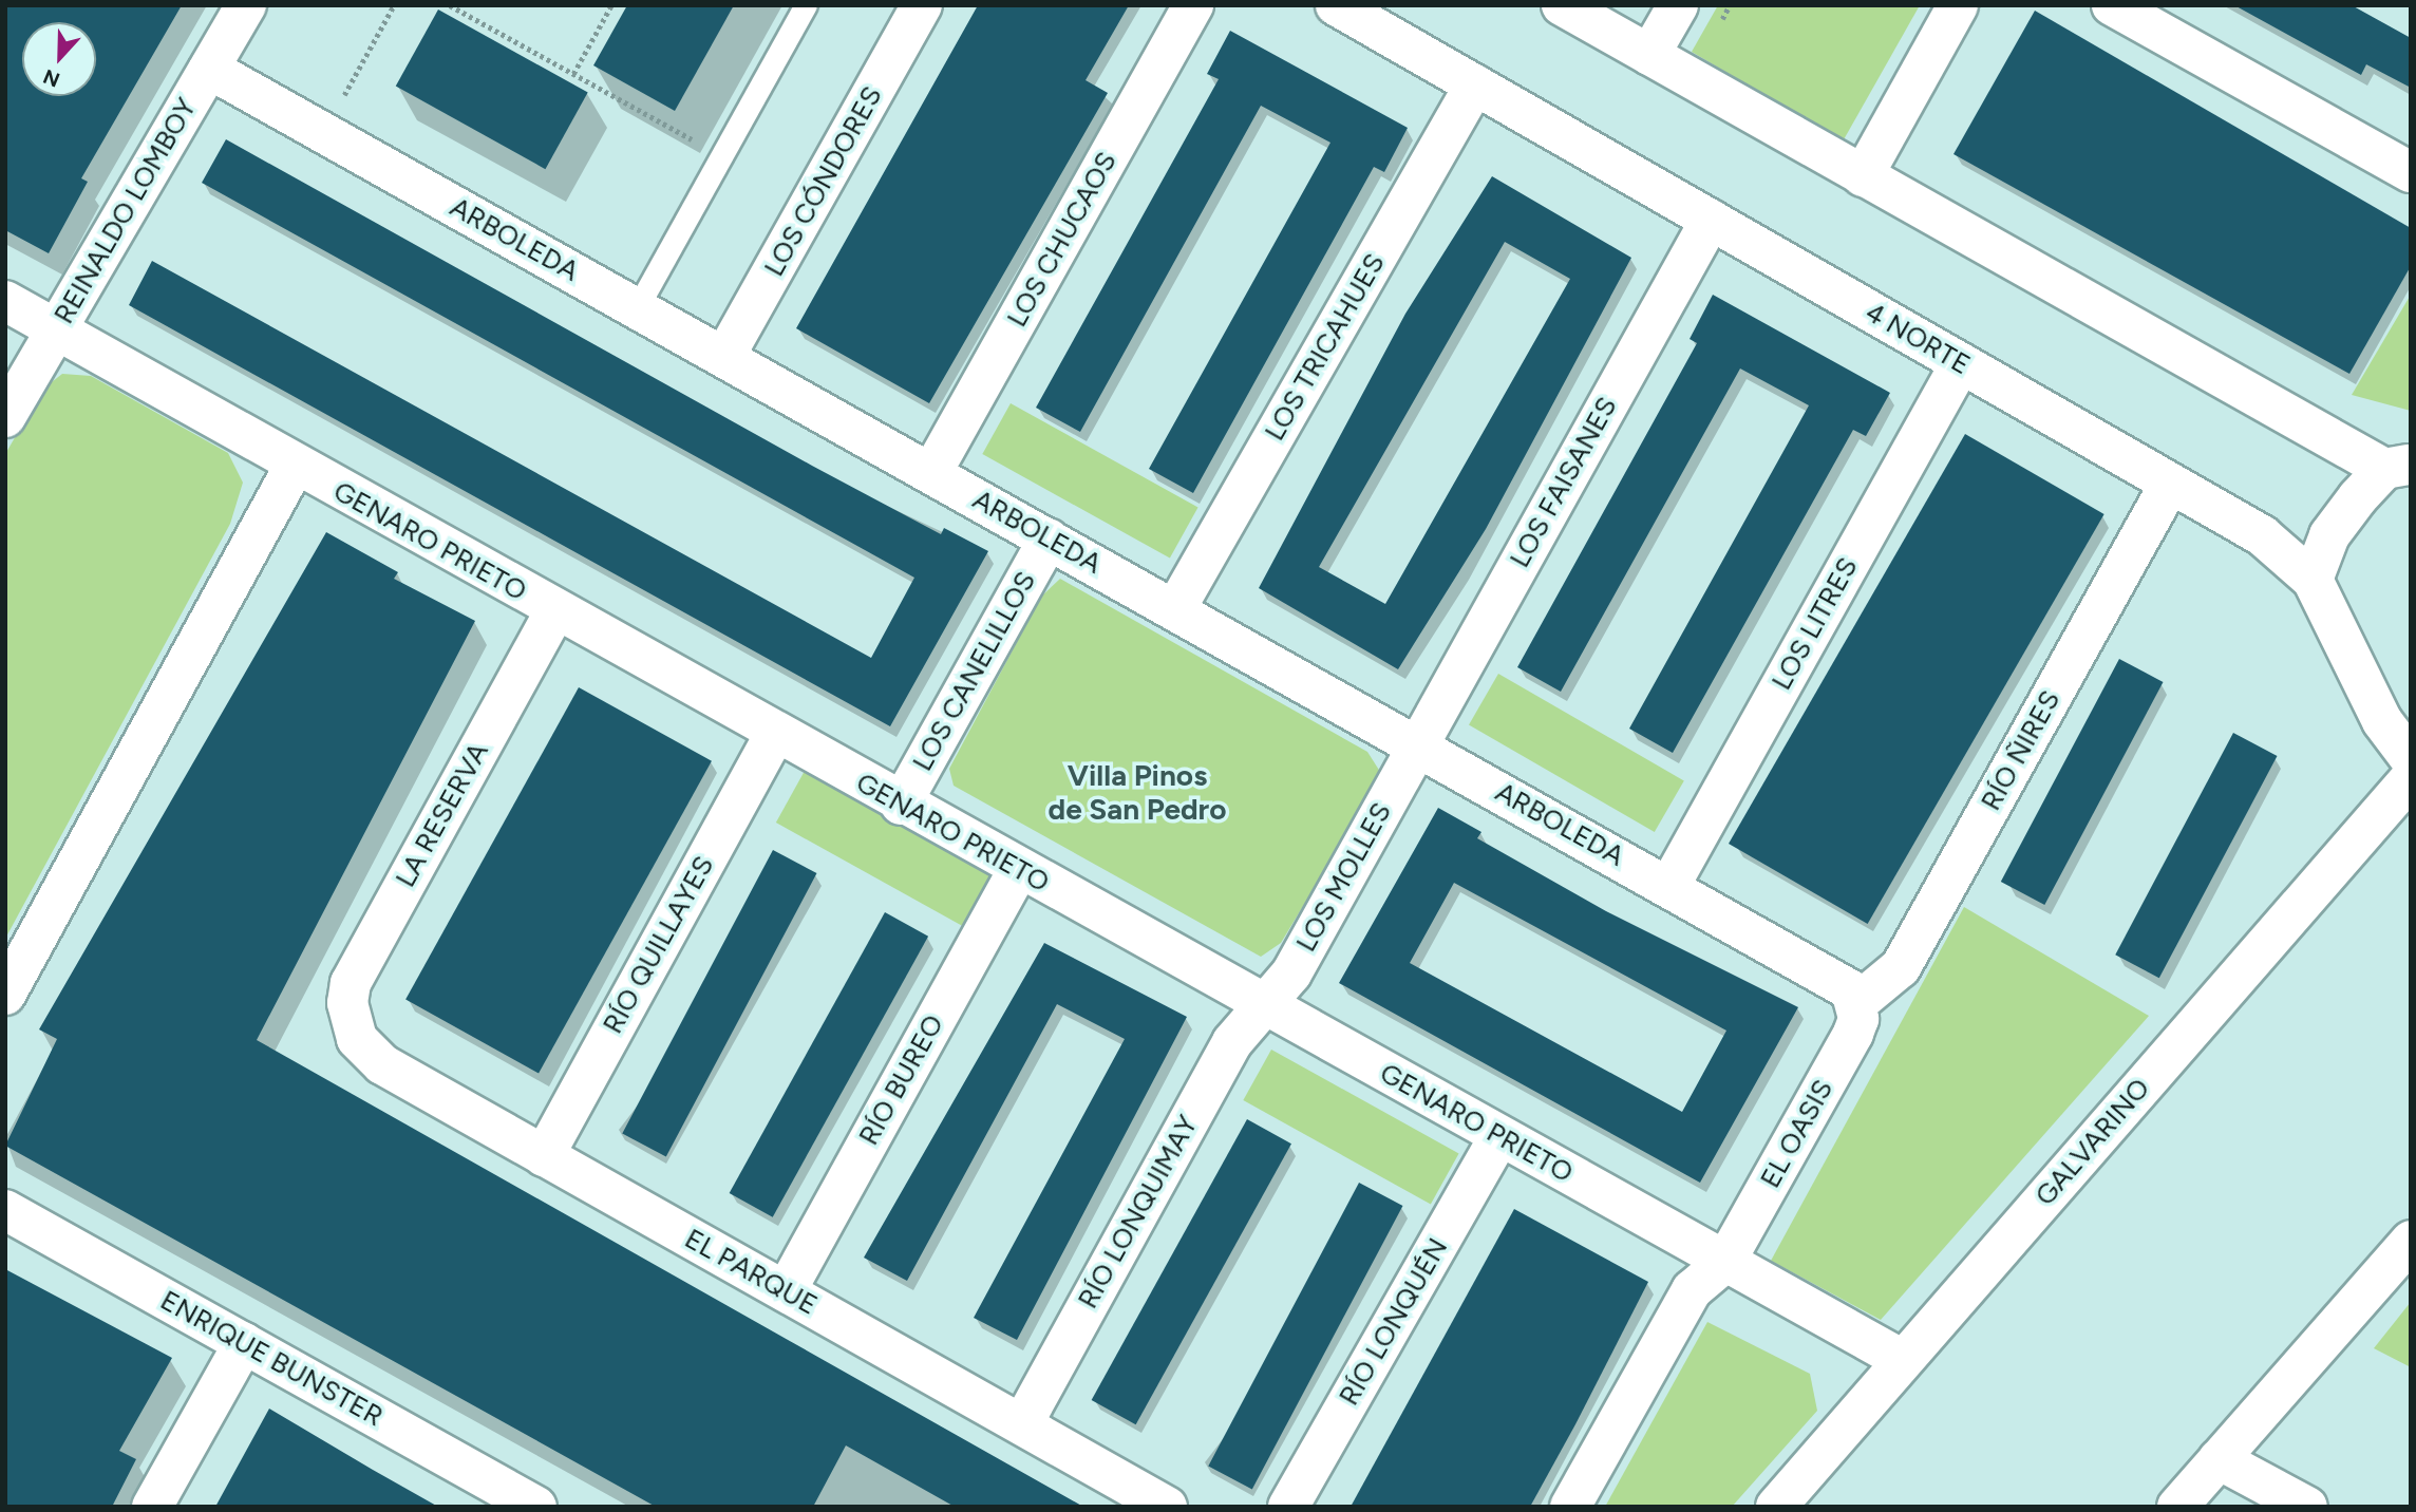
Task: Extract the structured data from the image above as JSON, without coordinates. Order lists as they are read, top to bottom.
{
  "streets": {
    "street": [
      "LOS CÓNDORES",
      "REINALDO LOMBOY",
      "ARBOLEDA",
      "LOS CHUCAOS",
      "4 NORTE",
      "LOS TRICAHUES",
      "LOS FAISANES",
      "GENARO PRIETO",
      "LOS LITRES",
      "LOS CANELILLOS",
      "RÍO ÑIRES",
      "LA RESERVA",
      "LOS MOLLES",
      "RÍO QUILLAYES",
      "RÍO BUREO",
      "EL OASIS",
      "GALVARINO",
      "RÍO LONQUIMAY",
      "EL PARQUE",
      "RÍO LONQUÉN",
      "ENRIQUE BUNSTER"
    ]
  },
  "crossings": [
    ["LOS CÓNDORES", "ARBOLEDA"],
    ["REINALDO LOMBOY", "ARBOLEDA"],
    ["REINALDO LOMBOY", "GENARO PRIETO"],
    ["ARBOLEDA", "LOS CHUCAOS"],
    ["ARBOLEDA", "LOS TRICAHUES"],
    ["ARBOLEDA", "LOS FAISANES"],
    ["ARBOLEDA", "LOS LITRES"],
    ["ARBOLEDA", "LOS CANELILLOS"],
    ["ARBOLEDA", "RÍO ÑIRES"],
    ["ARBOLEDA", "LOS MOLLES"],
    ["ARBOLEDA", "EL OASIS"],
    ["4 NORTE", "LOS TRICAHUES"],
    ["4 NORTE", "LOS FAISANES"],
    ["4 NORTE", "LOS LITRES"],
    ["4 NORTE", "RÍO ÑIRES"],
    ["LOS FAISANES", "LOS MOLLES"],
    ["GENARO PRIETO", "LOS CANELILLOS"],
    ["GENARO PRIETO", "LA RESERVA"],
    ["GENARO PRIETO", "LOS MOLLES"],
    ["GENARO PRIETO", "RÍO QUILLAYES"],
    ["GENARO PRIETO", "RÍO BUREO"],
    ["GENARO PRIETO", "EL OASIS"],
    ["GENARO PRIETO", "GALVARINO"],
    ["GENARO PRIETO", "RÍO LONQUIMAY"],
    ["GENARO PRIETO", "RÍO LONQUÉN"],
    ["RÍO ÑIRES", "EL OASIS"],
    ["LA RESERVA", "EL PARQUE"],
    ["LOS MOLLES", "RÍO LONQUIMAY"],
    ["RÍO QUILLAYES", "EL PARQUE"],
    ["RÍO BUREO", "EL PARQUE"],
    ["RÍO LONQUIMAY", "EL PARQUE"]
  ],
  "districts": ["Villa Pinos de San Pedro"],
  "north": "bottom"
}
